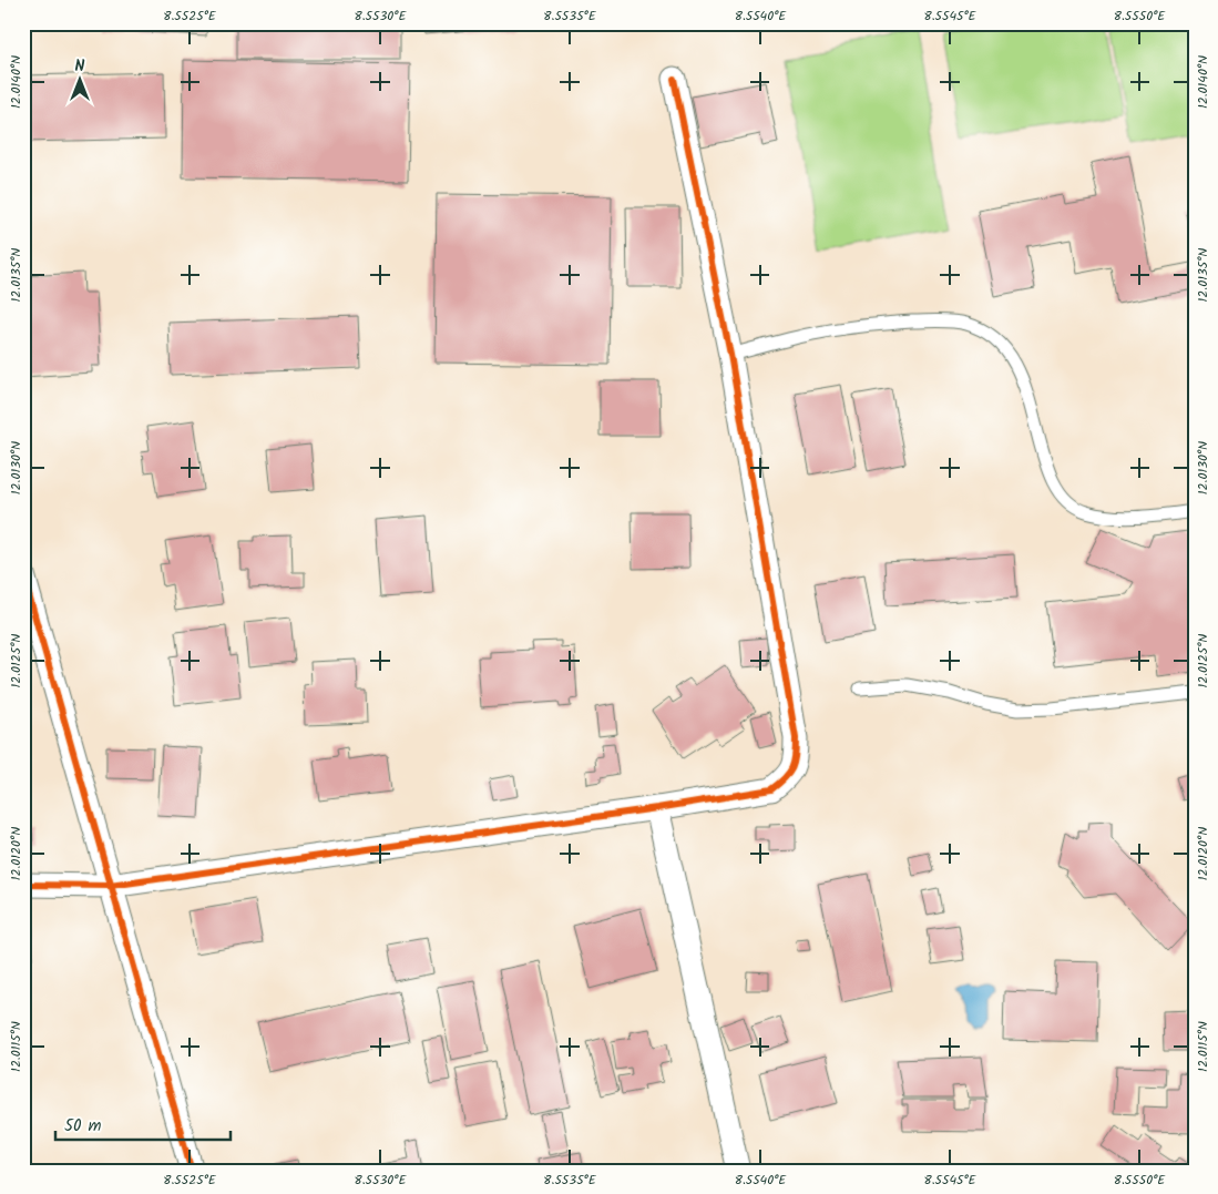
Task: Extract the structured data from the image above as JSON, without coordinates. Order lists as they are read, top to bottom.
{
  "scale_bar": "50 m",
  "north": "top",
  "coordinates": [
    "8.5525°E",
    "8.5530°E",
    "8.5535°E",
    "8.5540°E",
    "8.5545°E",
    "8.5550°E",
    "12.0140°N",
    "12.0135°N",
    "12.0130°N",
    "12.0125°N",
    "12.0120°N",
    "12.0115°N"
  ]
}
